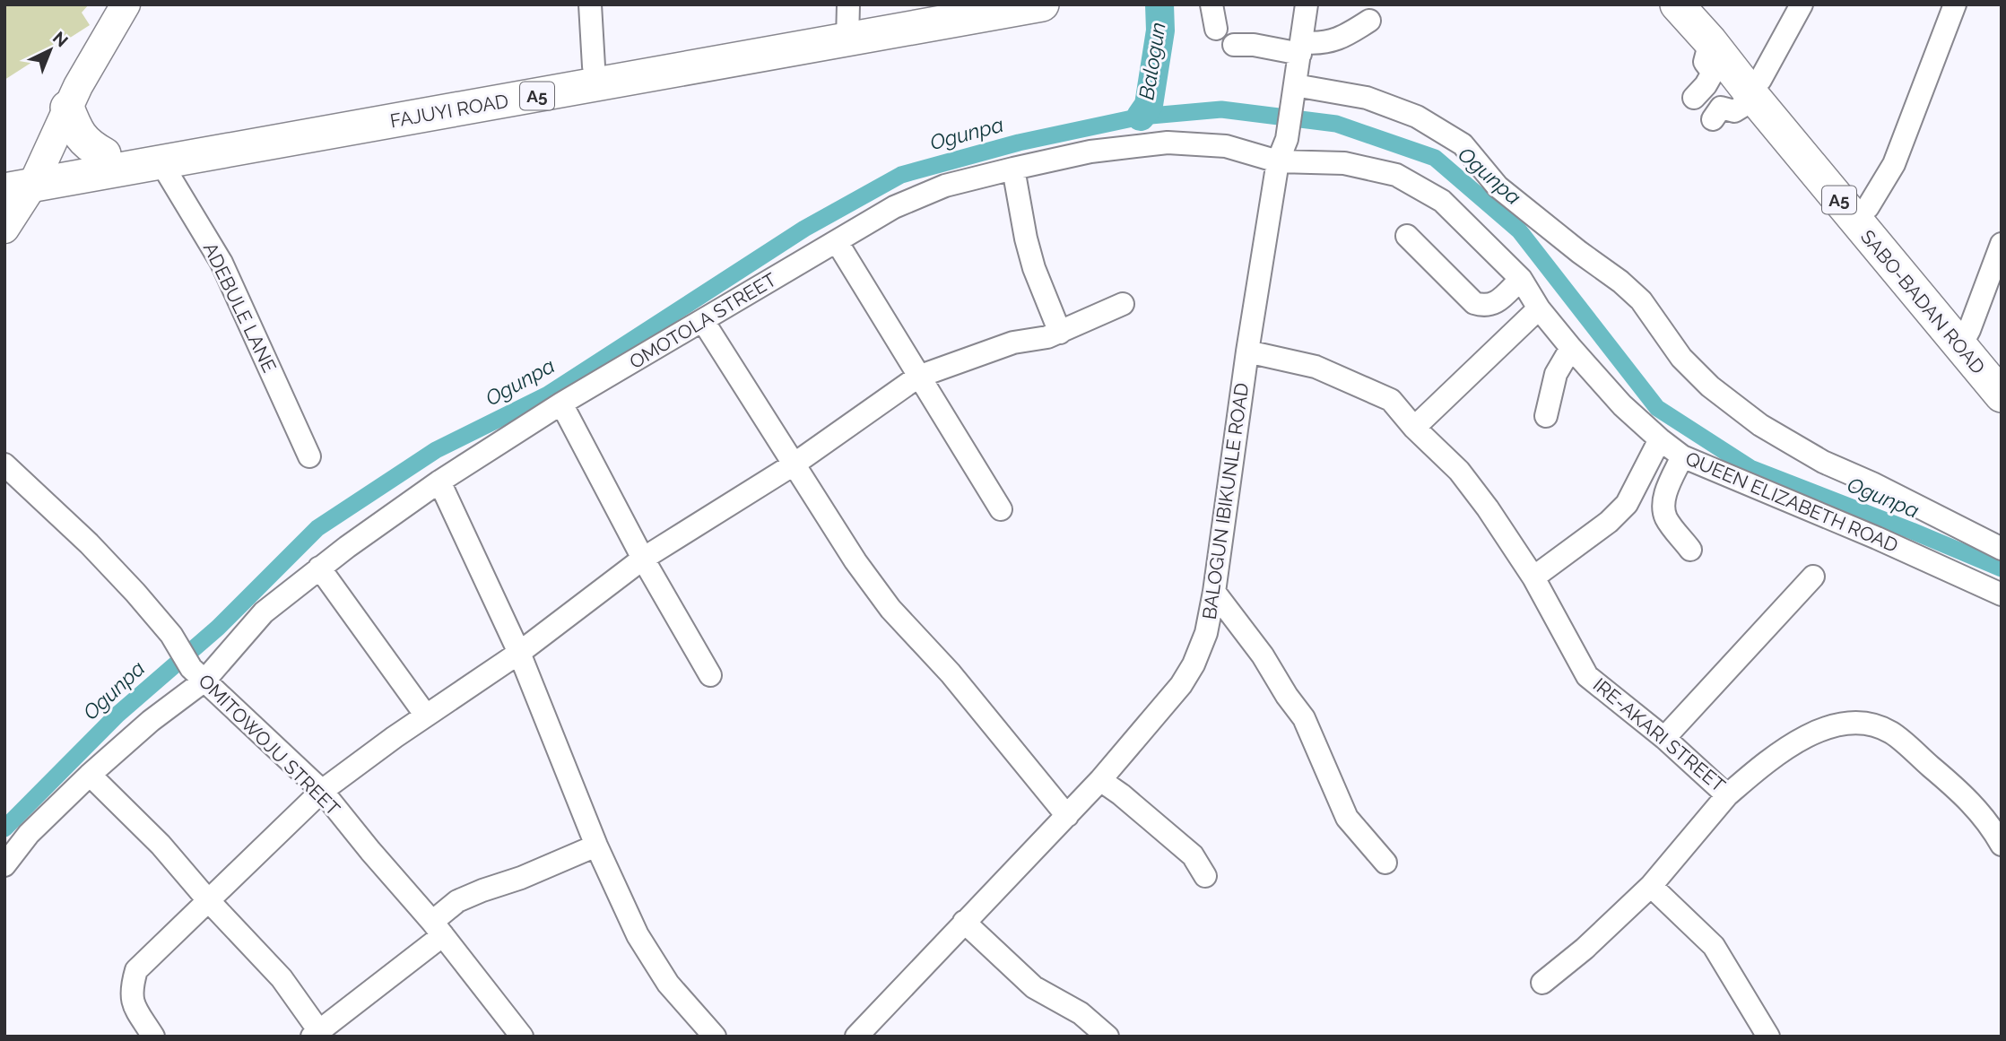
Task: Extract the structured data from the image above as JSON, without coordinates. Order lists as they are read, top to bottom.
{
  "streets": {
    "highway": ["A5", "FAJUYI ROAD", "SABO-BADAN ROAD"],
    "street": [
      "ADEBULE LANE",
      "OMOTOLA STREET",
      "BALOGUN IBIKUNLE ROAD",
      "QUEEN ELIZABETH ROAD",
      "IRE-AKARI STREET",
      "OMITOWOJU STREET"
    ]
  },
  "crossings": [
    ["FAJUYI ROAD", "ADEBULE LANE"],
    ["OMOTOLA STREET", "BALOGUN IBIKUNLE ROAD"],
    ["OMOTOLA STREET", "QUEEN ELIZABETH ROAD"],
    ["OMOTOLA STREET", "OMITOWOJU STREET"],
    ["BALOGUN IBIKUNLE ROAD", "QUEEN ELIZABETH ROAD"],
    ["BALOGUN IBIKUNLE ROAD", "IRE-AKARI STREET"]
  ],
  "water": ["Balogun", "Ogunpa"],
  "north": "top right"
}
